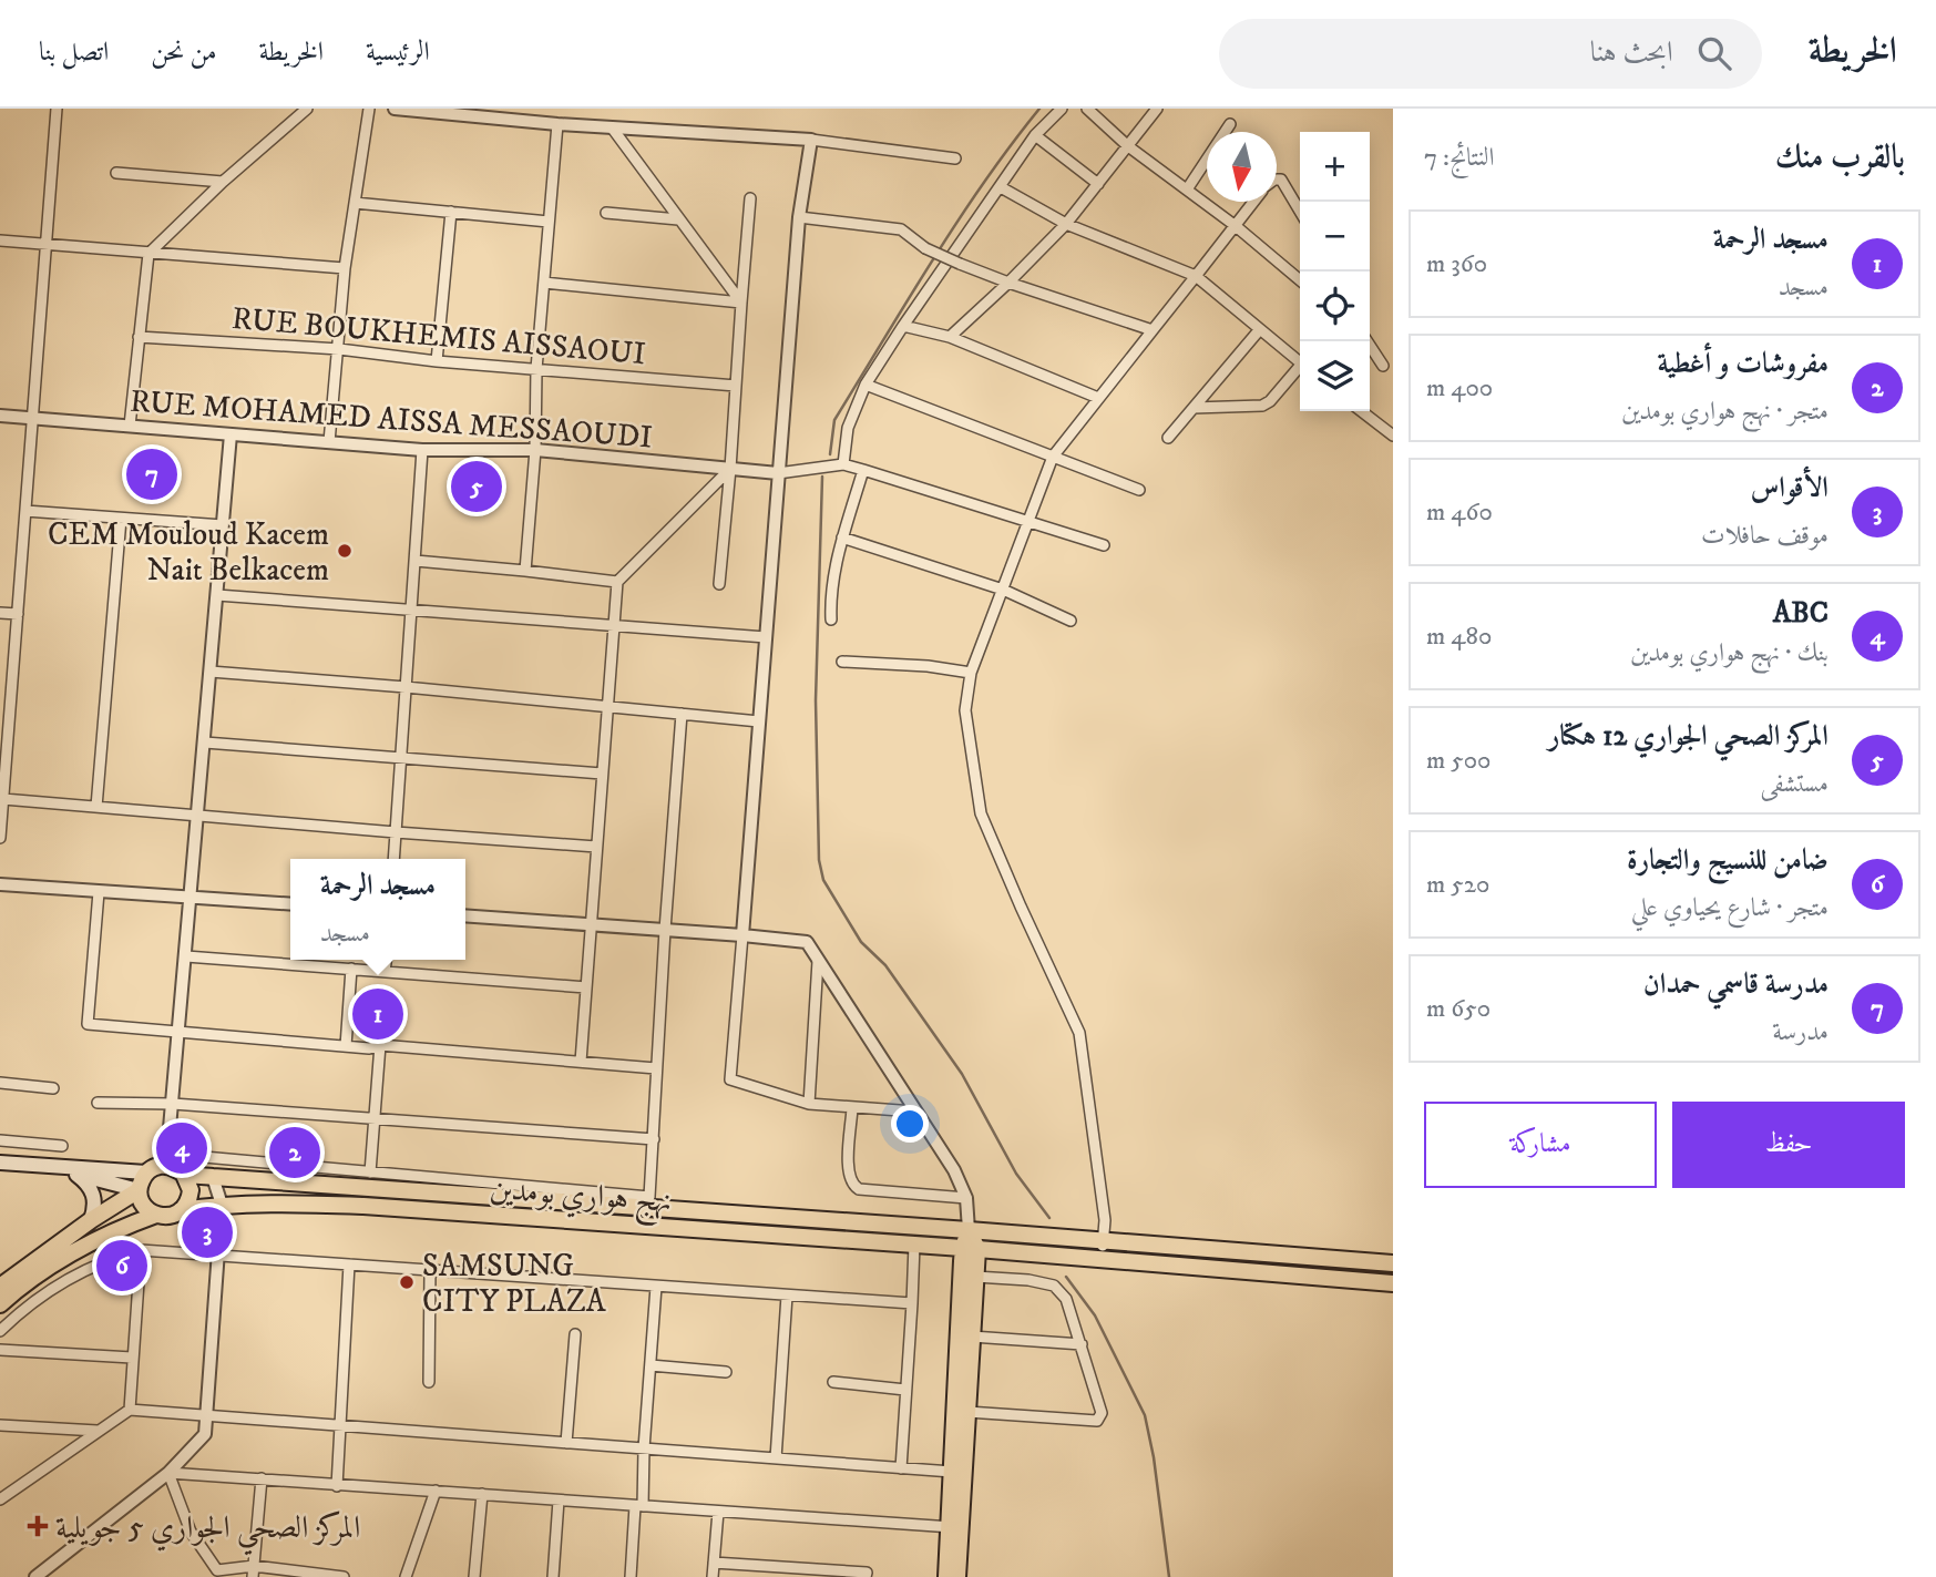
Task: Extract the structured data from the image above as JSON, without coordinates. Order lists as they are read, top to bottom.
{
  "streets": {
    "main road": ["نهج هواري بومدين"],
    "street": ["RUE BOUKHEMIS AISSAOUI", "RUE MOHAMED AISSA MESSAOUDI"]
  },
  "places": {
    "other": ["CEM Mouloud Kacem Nait Belkacem", "SAMSUNG CITY PLAZA"],
    "health": ["المركز الصحي الجواري 5 جويلية"]
  },
  "north": "bottom",
  "page": {
    "header": "الخريطة",
    "search": "ابحث هنا",
    "nav": [
      "الرئيسية",
      "الخريطة",
      "من نحن",
      "اتصل بنا"
    ],
    "heading": ["بالقرب منك", "النتائج: 7"],
    "map_buttons": ["+", "−"],
    "list": [
      {
        "mark": "1",
        "name": "مسجد الرحمة",
        "note": "مسجد",
        "value": "360 m"
      },
      {
        "mark": "2",
        "name": "مفروشات و أغطية",
        "note": "متجر · نهج هواري بومدين",
        "value": "400 m"
      },
      {
        "mark": "3",
        "name": "الأقواس",
        "note": "موقف حافلات",
        "value": "460 m"
      },
      {
        "mark": "4",
        "name": "ABC",
        "note": "بنك · نهج هواري بومدين",
        "value": "480 m"
      },
      {
        "mark": "5",
        "name": "المركز الصحي الجواري 12 هكتار",
        "note": "مستشفى",
        "value": "500 m"
      },
      {
        "mark": "6",
        "name": "ضامن للنسيج والتجارة",
        "note": "متجر · شارع يحياوي علي",
        "value": "520 m"
      },
      {
        "mark": "7",
        "name": "مدرسة قاسمي حمدان",
        "note": "مدرسة",
        "value": "650 m"
      }
    ],
    "pins": [
      "7",
      "5",
      "1",
      "4",
      "2",
      "3",
      "6"
    ],
    "popup": ["مسجد الرحمة", "مسجد"],
    "buttons": ["حفظ", "مشاركة"]
  }
}
